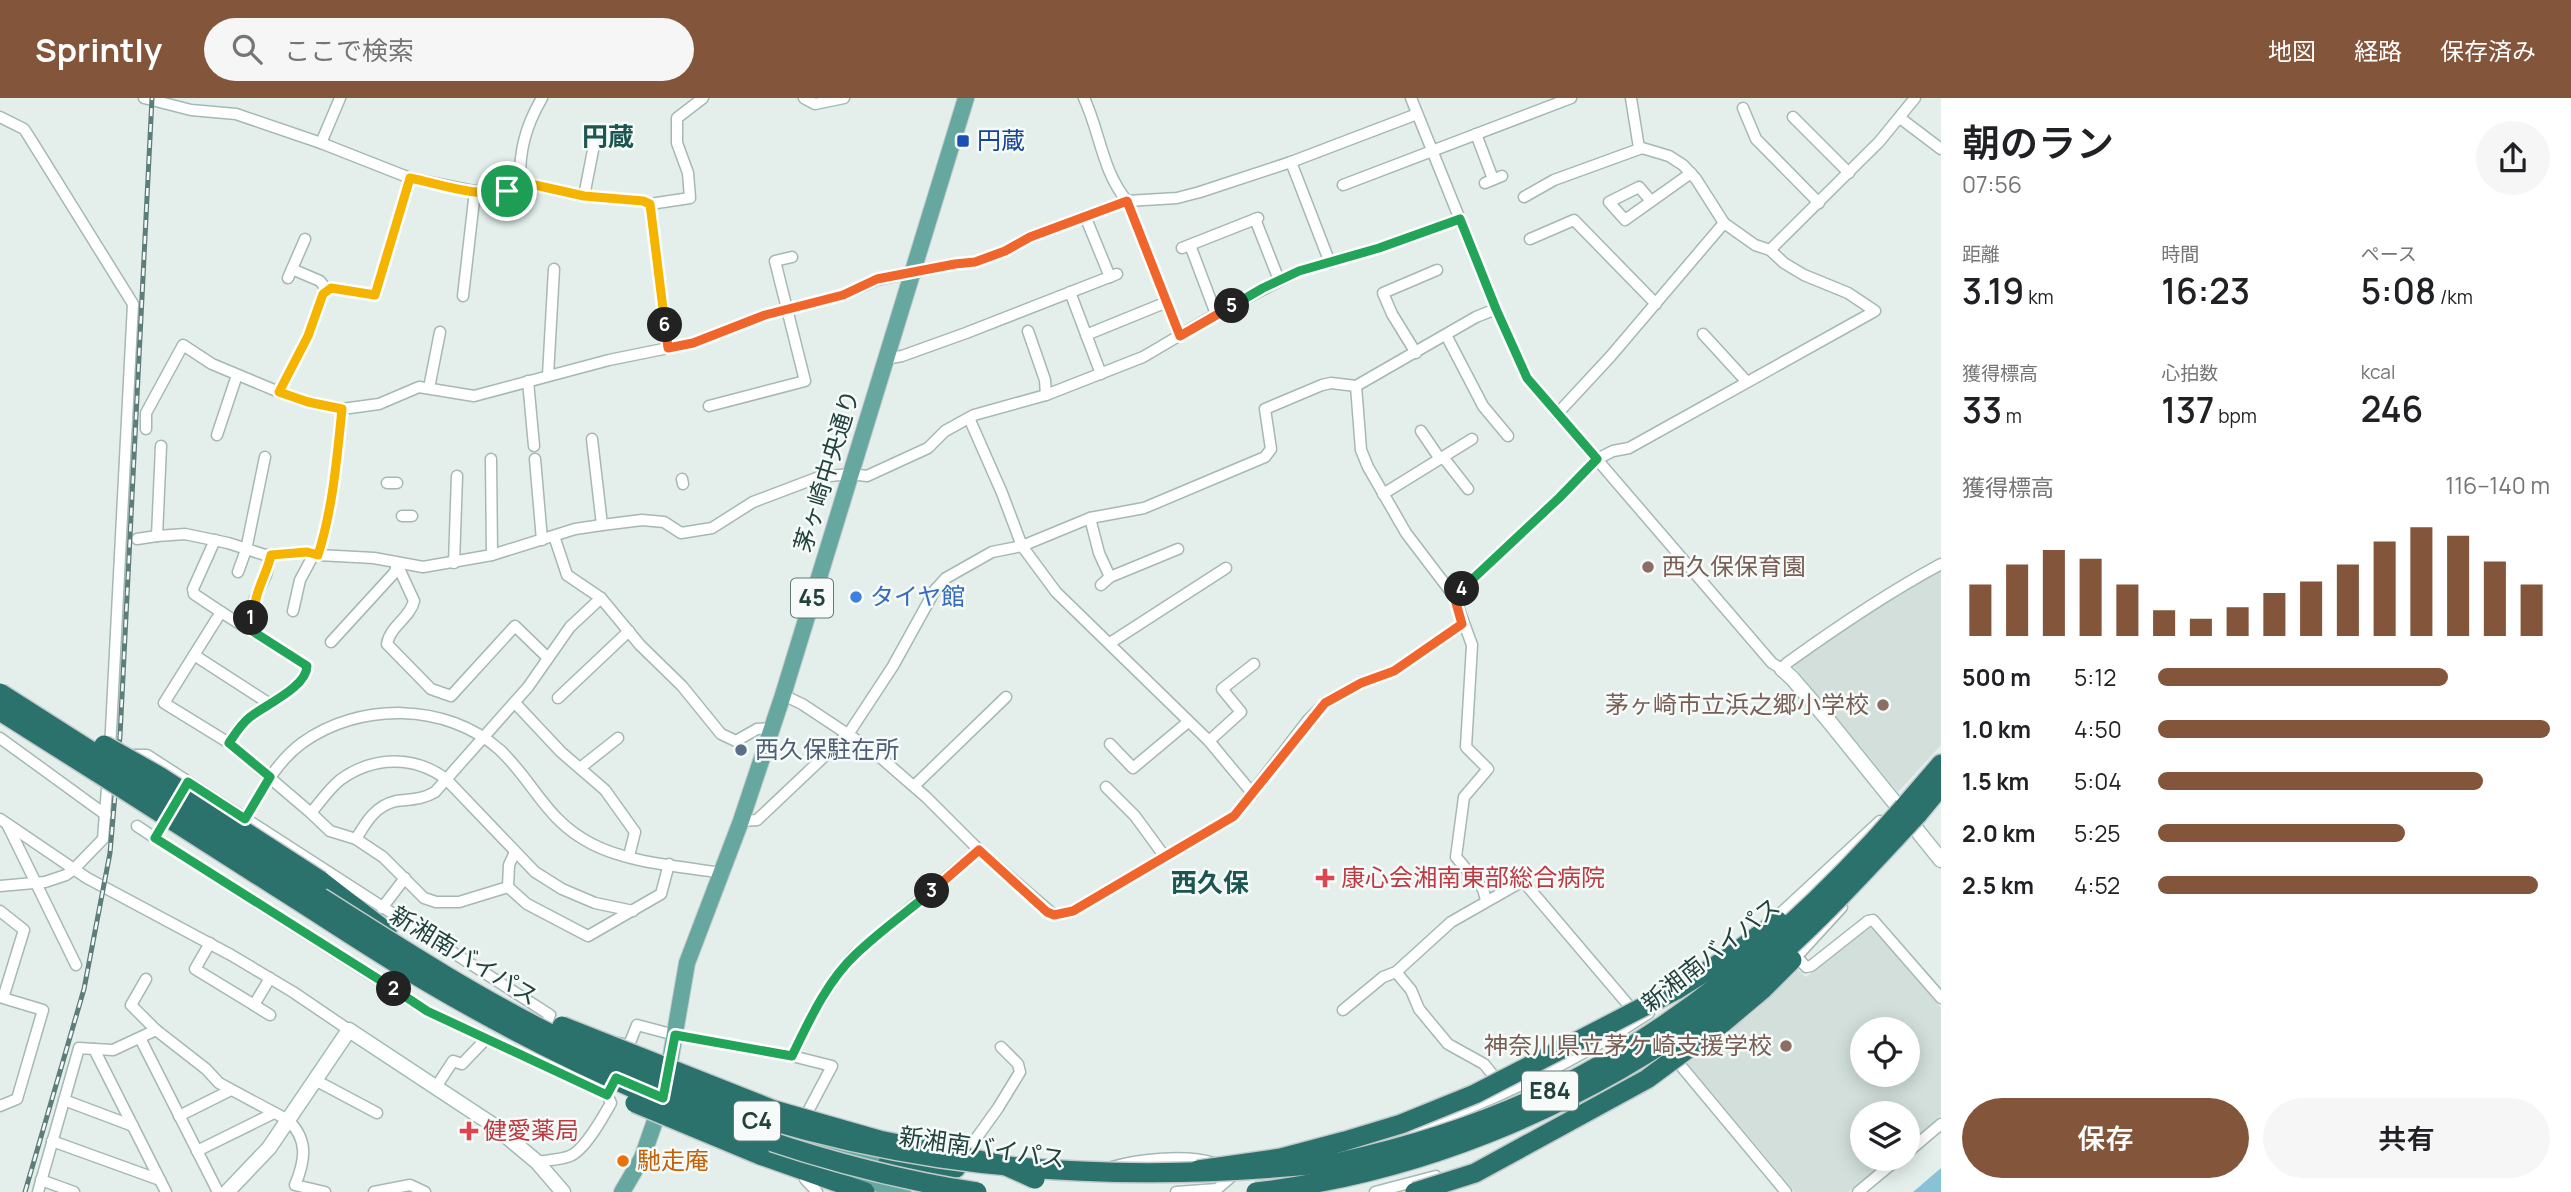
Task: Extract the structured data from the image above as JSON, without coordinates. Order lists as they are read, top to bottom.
{
  "streets": {
    "highway": ["新湘南バイパス", "E84", "C4"],
    "main road": ["茅ヶ崎中央通り", "45"]
  },
  "crossings": [
    ["茅ヶ崎中央通り", "45"],
    ["新湘南バイパス", "E84"],
    ["新湘南バイパス", "C4"]
  ],
  "districts": ["円蔵", "西久保"],
  "places": {
    "transit": ["円蔵"],
    "other": [
      "西久保保育園",
      "タイヤ館",
      "茅ヶ崎市立浜之郷小学校",
      "西久保駐在所",
      "神奈川県立茅ケ崎支援学校",
      "馳走庵"
    ],
    "health": ["康心会湘南東部総合病院", "健愛薬局"]
  },
  "page": {
    "header": "Sprintly",
    "search": "ここで検索",
    "nav": ["地図", "経路", "保存済み"],
    "heading": ["朝のラン", "07:56"],
    "stats": [
      ["距離", "3.19 km"],
      ["時間", "16:23"],
      ["ペース", "5:08 /km"],
      ["獲得標高", "33 m"],
      ["心拍数", "137 bpm"],
      ["kcal", "246"]
    ],
    "pins": [
      "5",
      "6",
      "4",
      "1",
      "3",
      "2"
    ],
    "chart": ["獲得標高", "116–140 m"],
    "list": [
      {
        "name": "500 m",
        "note": "5:12"
      },
      {
        "name": "1.0 km",
        "note": "4:50"
      },
      {
        "name": "1.5 km",
        "note": "5:04"
      },
      {
        "name": "2.0 km",
        "note": "5:25"
      },
      {
        "name": "2.5 km",
        "note": "4:52"
      }
    ],
    "buttons": ["保存", "共有"]
  }
}
